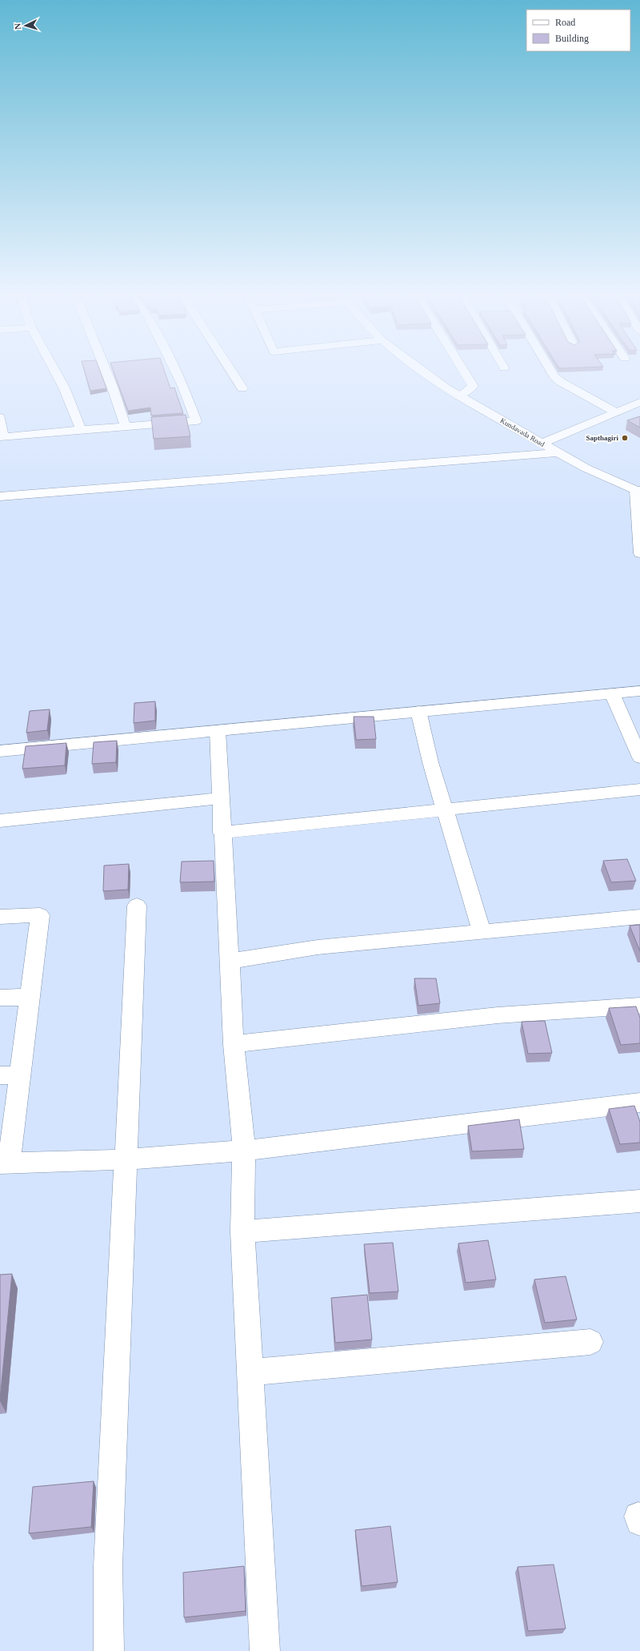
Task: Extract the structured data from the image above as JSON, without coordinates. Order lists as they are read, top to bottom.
{
  "streets": {
    "street": ["Kundavada Road"]
  },
  "places": ["Sapthagiri"],
  "legend": ["Road", "Building"],
  "north": "left"
}
